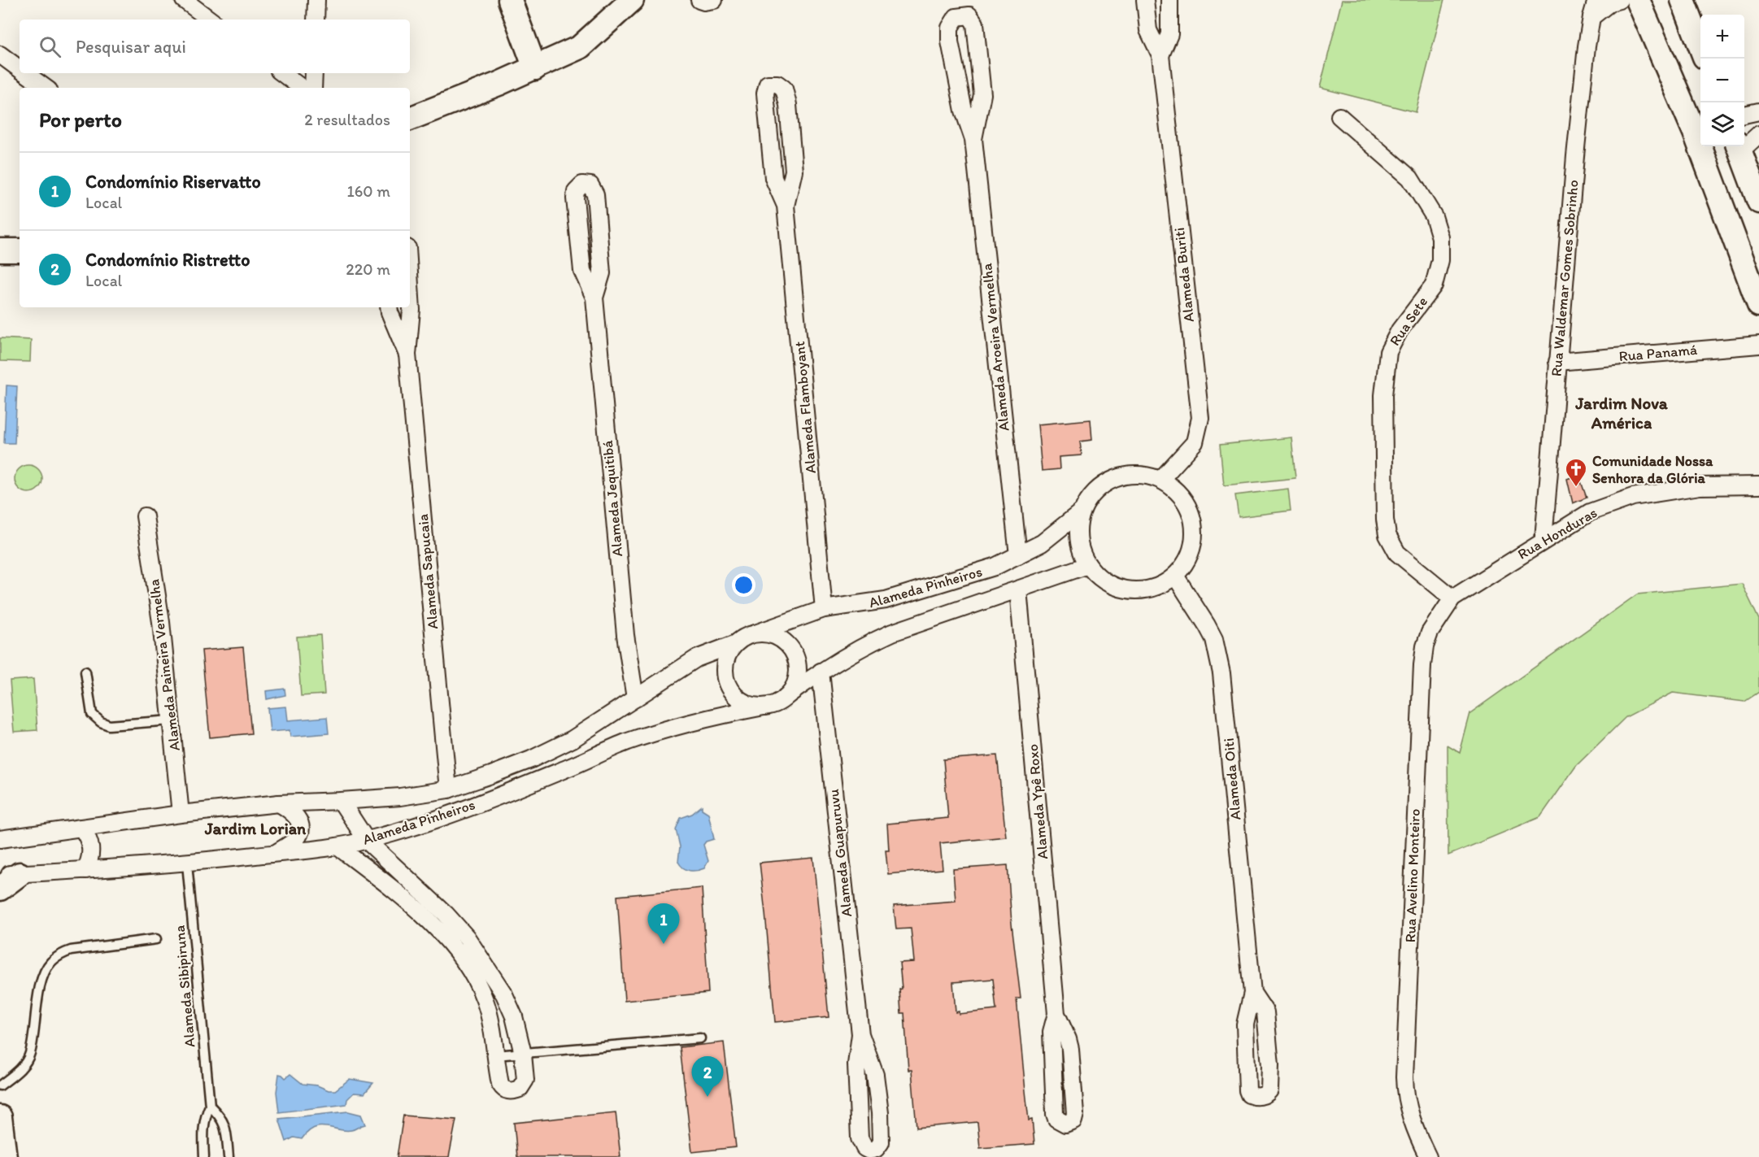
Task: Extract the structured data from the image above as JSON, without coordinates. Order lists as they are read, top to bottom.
{
  "streets": {
    "street": [
      "Alameda Buriti",
      "Rua Waldemar Gomes Sobrinho",
      "Rua Sete",
      "Alameda Aroeira Vermelha",
      "Rua Panamá",
      "Alameda Flamboyant",
      "Alameda Jequitibá",
      "Rua Honduras",
      "Alameda Sapucaia",
      "Alameda Pinheiros",
      "Alameda Paineira Vermelha",
      "Alameda Oiti",
      "Alameda Ypê Roxo",
      "Alameda Guapuruvu",
      "Rua Avelino Monteiro"
    ],
    "lane": ["Alameda Sibipiruna"]
  },
  "crossings": [
    ["Alameda Buriti", "Alameda Pinheiros"],
    ["Alameda Buriti", "Alameda Oiti"],
    ["Rua Waldemar Gomes Sobrinho", "Rua Panamá"],
    ["Rua Waldemar Gomes Sobrinho", "Rua Honduras"],
    ["Rua Sete", "Rua Honduras"],
    ["Rua Sete", "Rua Avelino Monteiro"],
    ["Alameda Aroeira Vermelha", "Alameda Pinheiros"],
    ["Alameda Flamboyant", "Alameda Pinheiros"],
    ["Alameda Jequitibá", "Alameda Pinheiros"],
    ["Rua Honduras", "Rua Avelino Monteiro"],
    ["Alameda Sapucaia", "Alameda Pinheiros"],
    ["Alameda Pinheiros", "Alameda Paineira Vermelha"],
    ["Alameda Pinheiros", "Alameda Oiti"],
    ["Alameda Pinheiros", "Alameda Ypê Roxo"],
    ["Alameda Pinheiros", "Alameda Guapuruvu"],
    ["Alameda Pinheiros", "Alameda Sibipiruna"]
  ],
  "districts": ["Jardim Nova América", "Jardim Lorian"],
  "places": {
    "church": ["Comunidade Nossa Senhora da Glória"]
  },
  "page": {
    "map_buttons": ["+", "−"],
    "search": "Pesquisar aqui",
    "heading": ["Por perto", "2 resultados"],
    "list": [
      {
        "mark": "1",
        "name": "Condomínio Riservatto",
        "note": "Local",
        "value": "160 m"
      },
      {
        "mark": "2",
        "name": "Condomínio Ristretto",
        "note": "Local",
        "value": "220 m"
      }
    ],
    "pins": ["1", "2"]
  }
}
